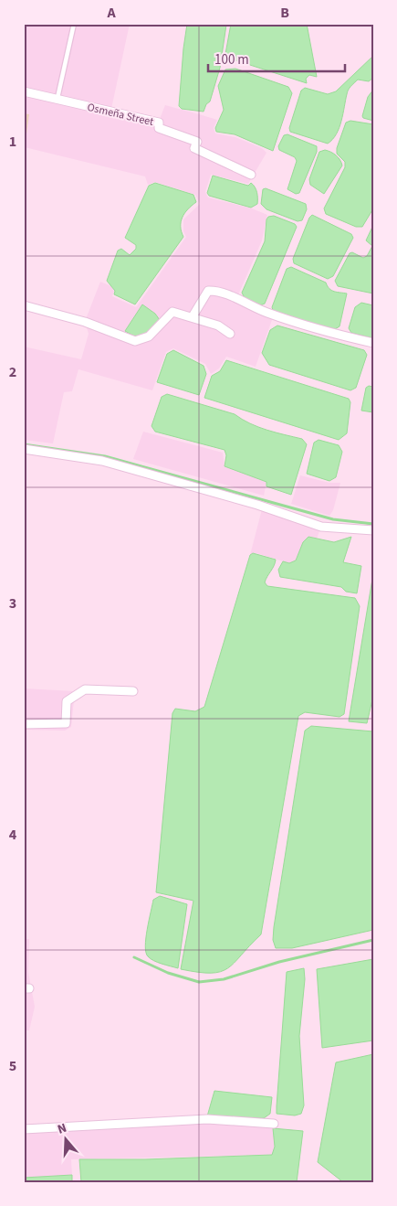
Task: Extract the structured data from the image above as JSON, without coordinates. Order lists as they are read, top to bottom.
{
  "streets": {
    "street": ["Osmeña Street"]
  },
  "scale_bar": "100 m",
  "north": "top",
  "grid": {
    "columns": ["A", "B"],
    "rows": [
      "1",
      "2",
      "3",
      "4",
      "5"
    ]
  }
}
